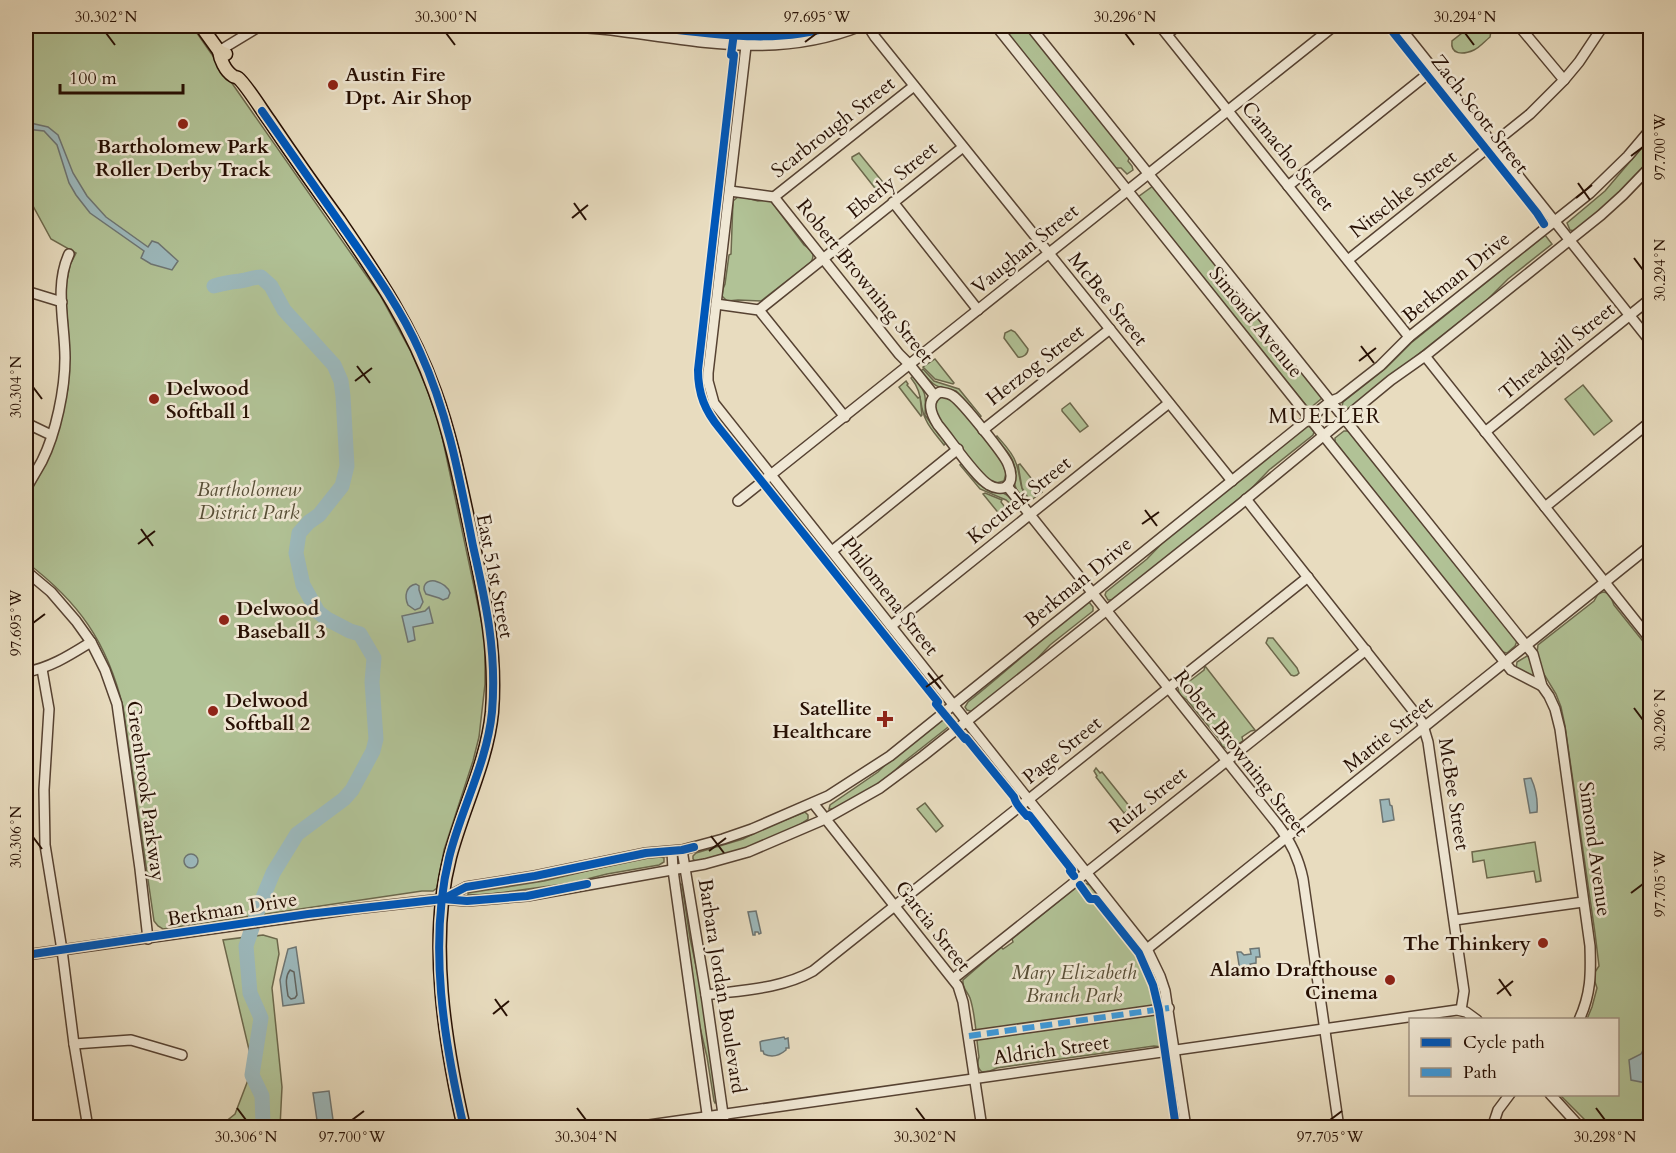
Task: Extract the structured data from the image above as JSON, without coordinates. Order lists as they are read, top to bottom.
{
  "streets": {
    "main road": ["East 51st Street"],
    "street": [
      "Zach Scott Street",
      "Scarbrough Street",
      "Camacho Street",
      "Eberly Street",
      "Nitschke Street",
      "Vaughan Street",
      "Berkman Drive",
      "Robert Browning Street",
      "McBee Street",
      "Simond Avenue",
      "Threadgill Street",
      "Herzog Street",
      "Kocurek Street",
      "Philomena Street",
      "Mattie Street",
      "Page Street",
      "Greenbrook Parkway",
      "Ruiz Street",
      "Garcia Street",
      "Barbara Jordan Boulevard",
      "Aldrich Street"
    ]
  },
  "crossings": [
    ["Zach Scott Street", "Nitschke Street"],
    ["Zach Scott Street", "Berkman Drive"],
    ["Zach Scott Street", "Threadgill Street"],
    ["Scarbrough Street", "Robert Browning Street"],
    ["Scarbrough Street", "McBee Street"],
    ["Camacho Street", "Nitschke Street"],
    ["Camacho Street", "Vaughan Street"],
    ["Camacho Street", "Berkman Drive"],
    ["Eberly Street", "Robert Browning Street"],
    ["Eberly Street", "McBee Street"],
    ["Vaughan Street", "Robert Browning Street"],
    ["Vaughan Street", "McBee Street"],
    ["Vaughan Street", "Simond Avenue"],
    ["Vaughan Street", "Philomena Street"],
    ["Berkman Drive", "Robert Browning Street"],
    ["Berkman Drive", "McBee Street"],
    ["Berkman Drive", "Simond Avenue"],
    ["Berkman Drive", "East 51st Street"],
    ["Berkman Drive", "Philomena Street"],
    ["Berkman Drive", "Greenbrook Parkway"],
    ["Berkman Drive", "Garcia Street"],
    ["Berkman Drive", "Barbara Jordan Boulevard"],
    ["Robert Browning Street", "Kocurek Street"],
    ["Robert Browning Street", "Philomena Street"],
    ["Robert Browning Street", "Mattie Street"],
    ["Robert Browning Street", "Page Street"],
    ["Robert Browning Street", "Ruiz Street"],
    ["Robert Browning Street", "Aldrich Street"],
    ["McBee Street", "Herzog Street"],
    ["McBee Street", "Kocurek Street"],
    ["McBee Street", "Mattie Street"],
    ["McBee Street", "Page Street"],
    ["McBee Street", "Ruiz Street"],
    ["McBee Street", "Aldrich Street"],
    ["Simond Avenue", "Mattie Street"],
    ["Kocurek Street", "Philomena Street"],
    ["Philomena Street", "Mattie Street"],
    ["Philomena Street", "Page Street"],
    ["Philomena Street", "Ruiz Street"],
    ["Philomena Street", "Aldrich Street"],
    ["Page Street", "Garcia Street"],
    ["Page Street", "Barbara Jordan Boulevard"],
    ["Ruiz Street", "Garcia Street"],
    ["Garcia Street", "Aldrich Street"],
    ["Barbara Jordan Boulevard", "Aldrich Street"]
  ],
  "districts": ["MUELLER"],
  "parks": ["Bartholomew District Park", "Mary Elizabeth Branch Park"],
  "places": {
    "other": [
      "Austin Fire Dpt. Air Shop",
      "Bartholomew Park Roller Derby Track",
      "Delwood Softball 1",
      "Delwood Baseball 3",
      "Delwood Softball 2",
      "The Thinkery",
      "Alamo Drafthouse Cinema"
    ],
    "health": ["Satellite Healthcare"]
  },
  "legend": ["Cycle path", "Path"],
  "scale_bar": "100 m",
  "coordinates": [
    "30.302°N",
    "30.300°N",
    "97.695°W",
    "30.296°N",
    "30.294°N",
    "97.700°W",
    "30.304°N",
    "30.306°N",
    "97.705°W",
    "30.298°N"
  ]
}
